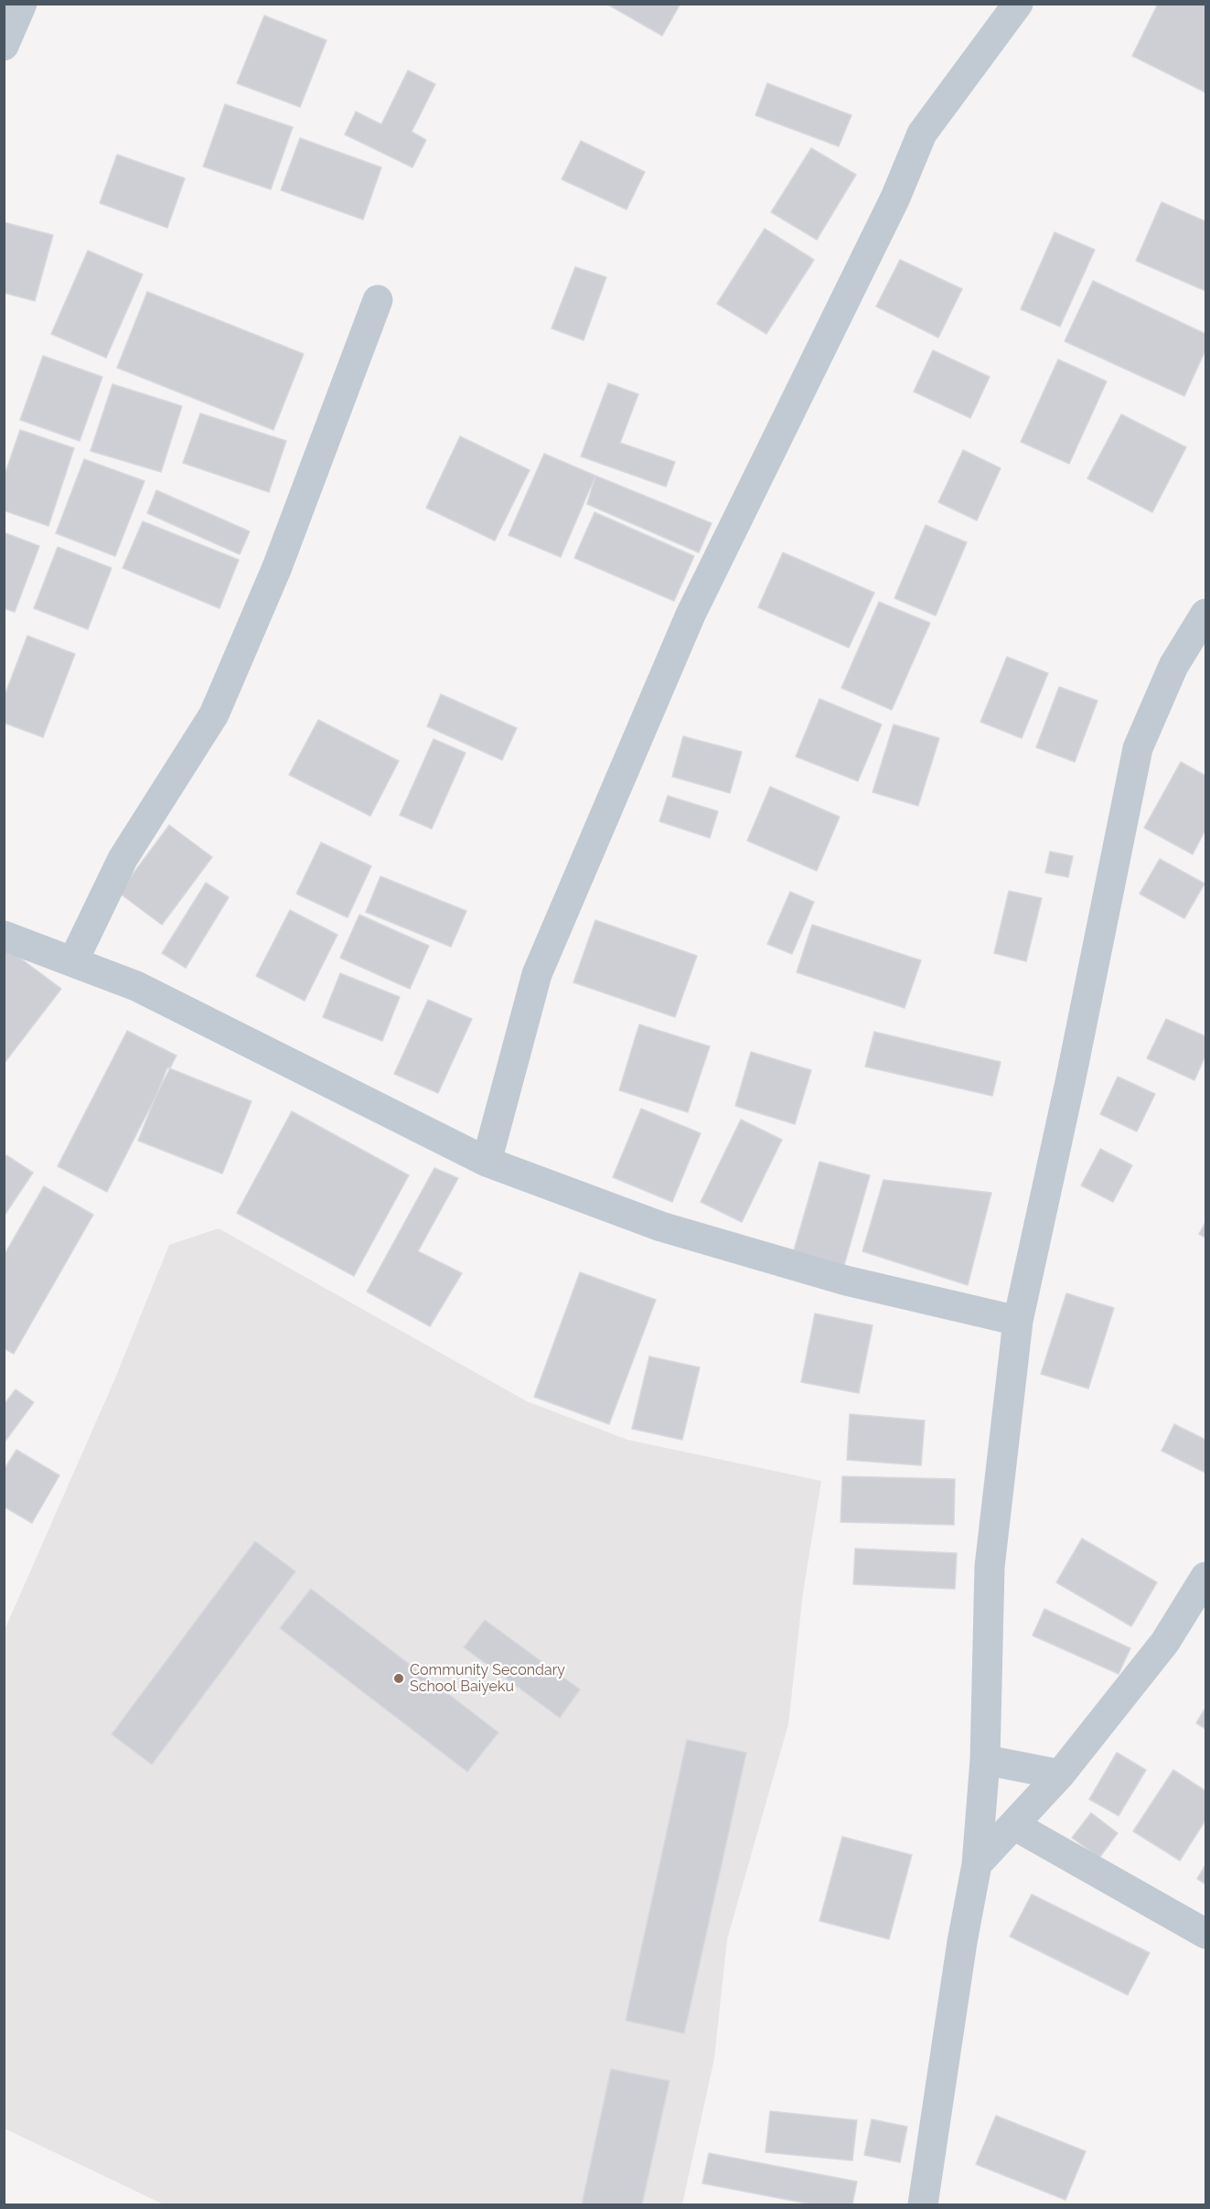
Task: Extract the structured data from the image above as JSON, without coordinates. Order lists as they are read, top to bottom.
{
  "places": ["Community Secondary School Baiyeku"]
}
